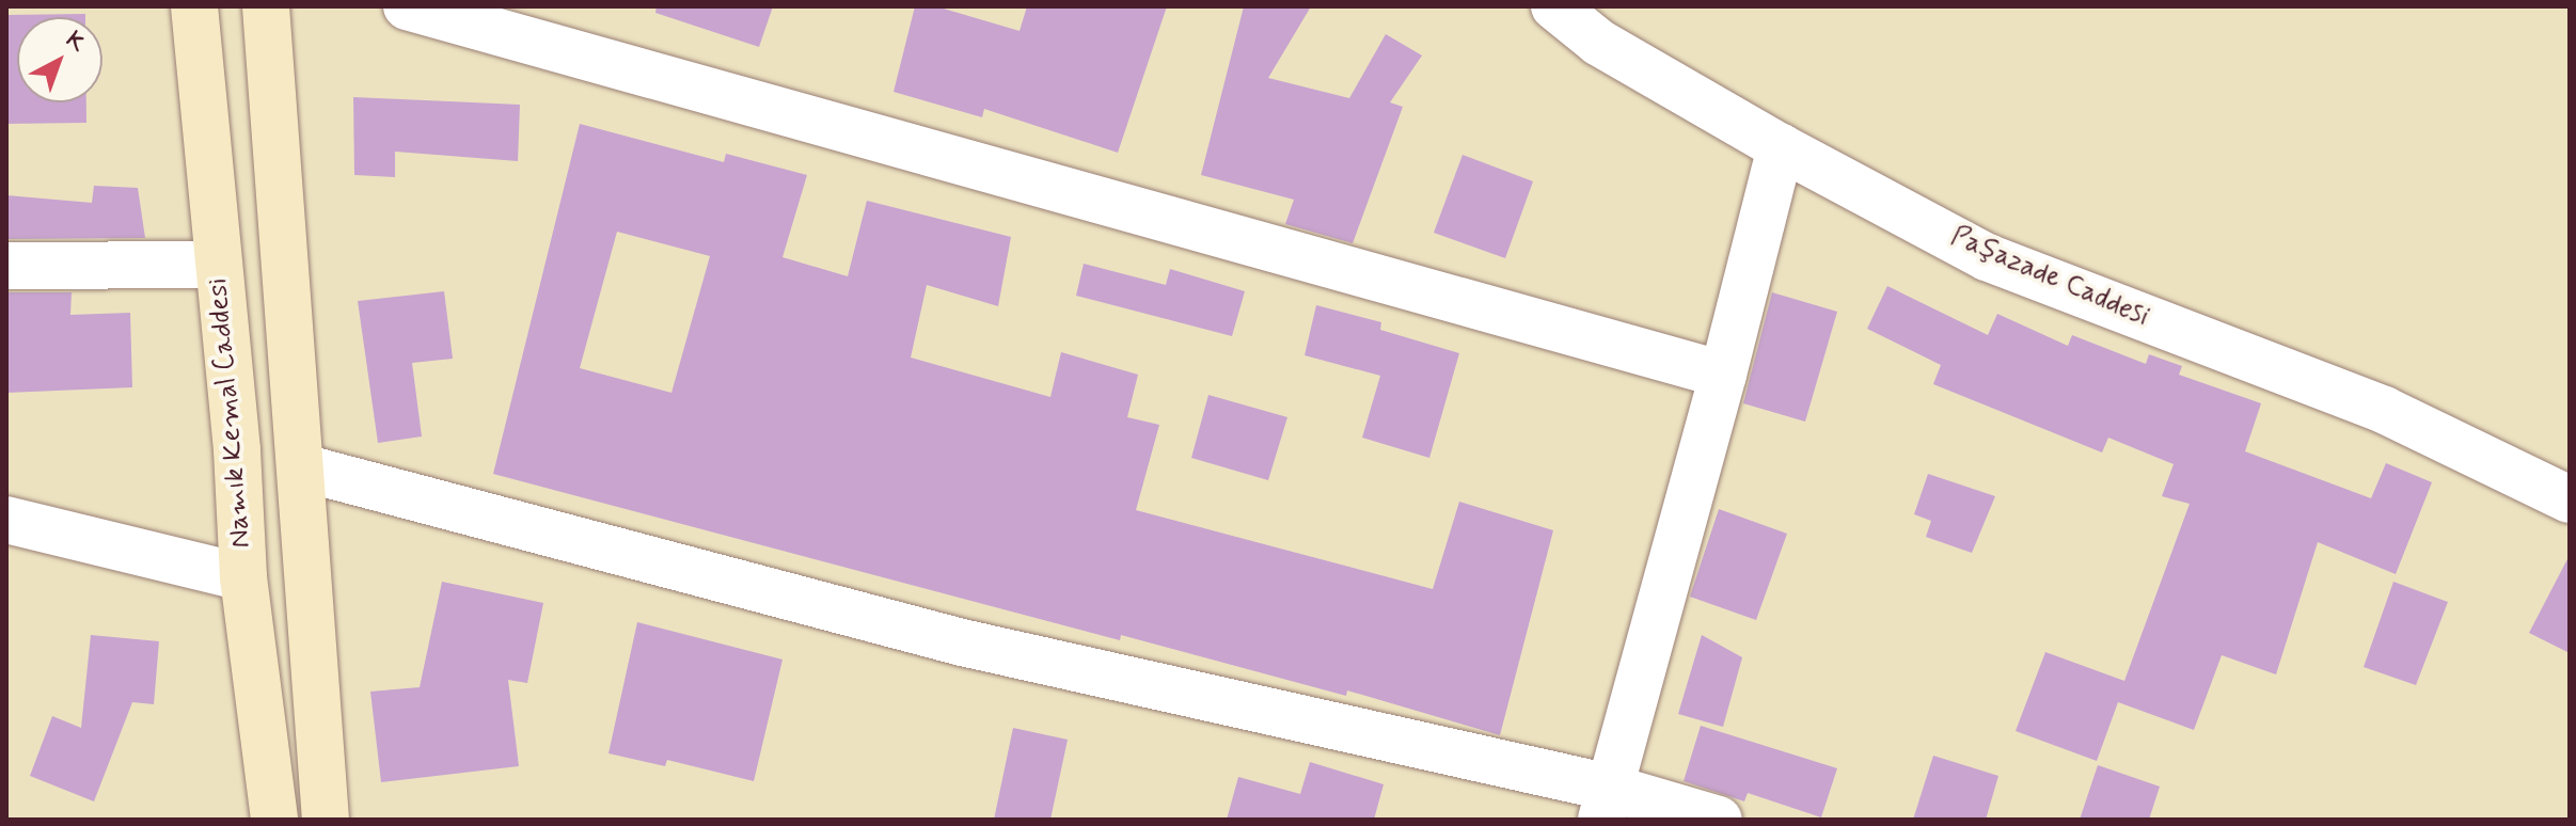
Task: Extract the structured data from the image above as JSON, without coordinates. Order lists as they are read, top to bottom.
{
  "streets": {
    "main road": ["Namık Kemal Caddesi"],
    "street": ["Paşazade Caddesi"]
  },
  "north": "top right"
}
